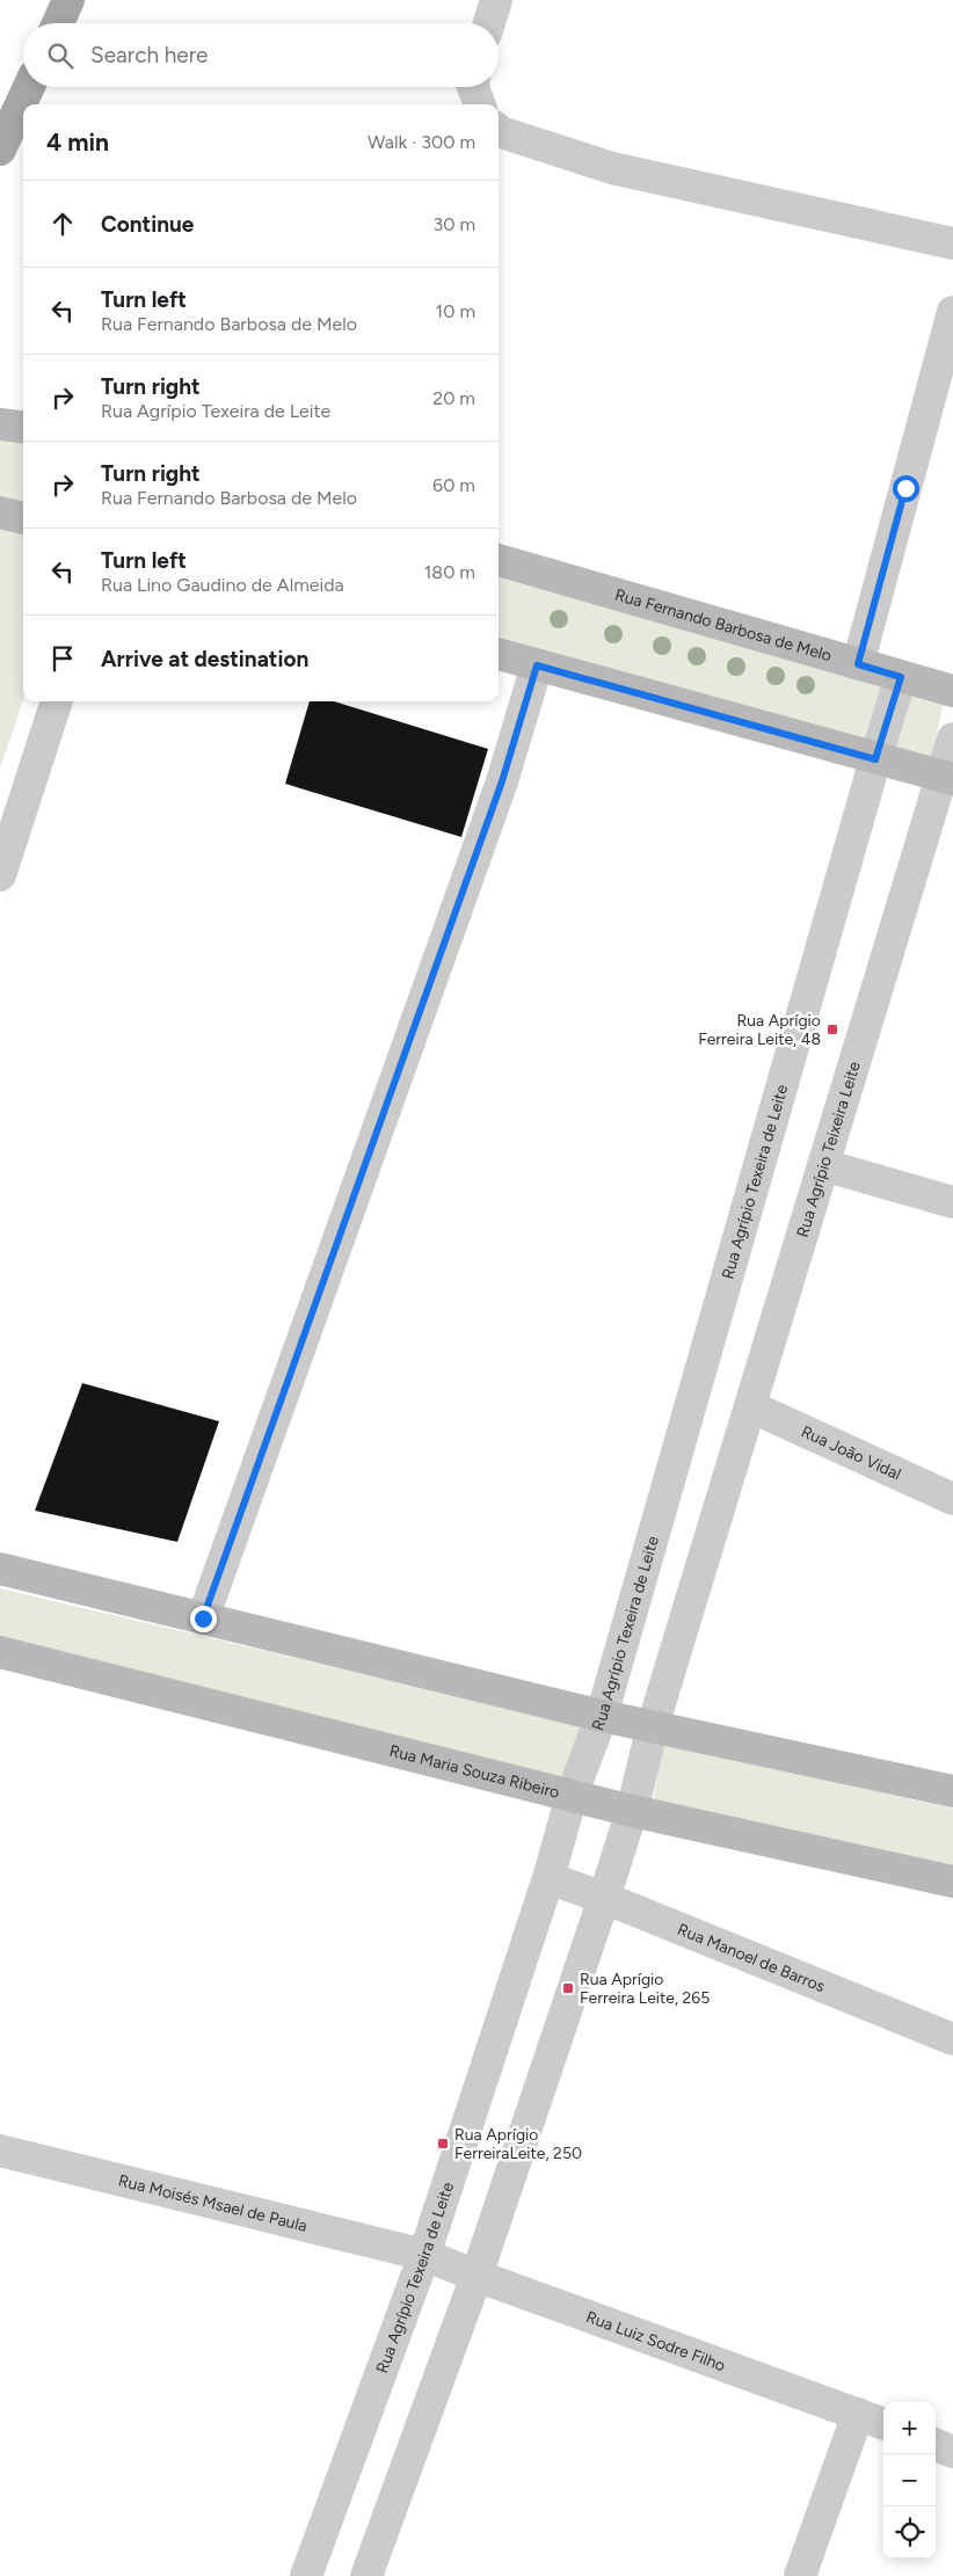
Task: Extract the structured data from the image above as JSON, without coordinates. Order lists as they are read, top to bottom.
{
  "streets": {
    "street": [
      "Rua Fernando Barbosa de Melo",
      "Rua Agrípio Teixeira Leite",
      "Rua Agrípio Texeira de Leite",
      "Rua João Vidal",
      "Rua Maria Souza Ribeiro",
      "Rua Manoel de Barros",
      "Rua Moisés Msael de Paula",
      "Rua Luiz Sodre Filho"
    ]
  },
  "crossings": [
    ["Rua Fernando Barbosa de Melo", "Rua Agrípio Texeira de Leite"],
    ["Rua Agrípio Teixeira Leite", "Rua João Vidal"],
    ["Rua Agrípio Texeira de Leite", "Rua Maria Souza Ribeiro"],
    ["Rua Agrípio Texeira de Leite", "Rua Manoel de Barros"],
    ["Rua Agrípio Texeira de Leite", "Rua Moisés Msael de Paula"],
    ["Rua Agrípio Texeira de Leite", "Rua Luiz Sodre Filho"],
    ["Rua Moisés Msael de Paula", "Rua Luiz Sodre Filho"]
  ],
  "places": {
    "transit": ["Rua Aprígio Ferreira Leite, 48", "Rua Aprígio Ferreira Leite, 265", "Rua Aprígio FerreiraLeite, 250"]
  },
  "page": {
    "search": "Search here",
    "heading": ["4 min", "Walk · 300 m"],
    "list": [
      ["Continue", "30 m"],
      ["Turn left", "Rua Fernando Barbosa de Melo", "10 m"],
      ["Turn right", "Rua Agrípio Texeira de Leite", "20 m"],
      ["Turn right", "Rua Fernando Barbosa de Melo", "60 m"],
      ["Turn left", "Rua Lino Gaudino de Almeida", "180 m"],
      "Arrive at destination"
    ],
    "map_buttons": ["+", "−"]
  }
}
